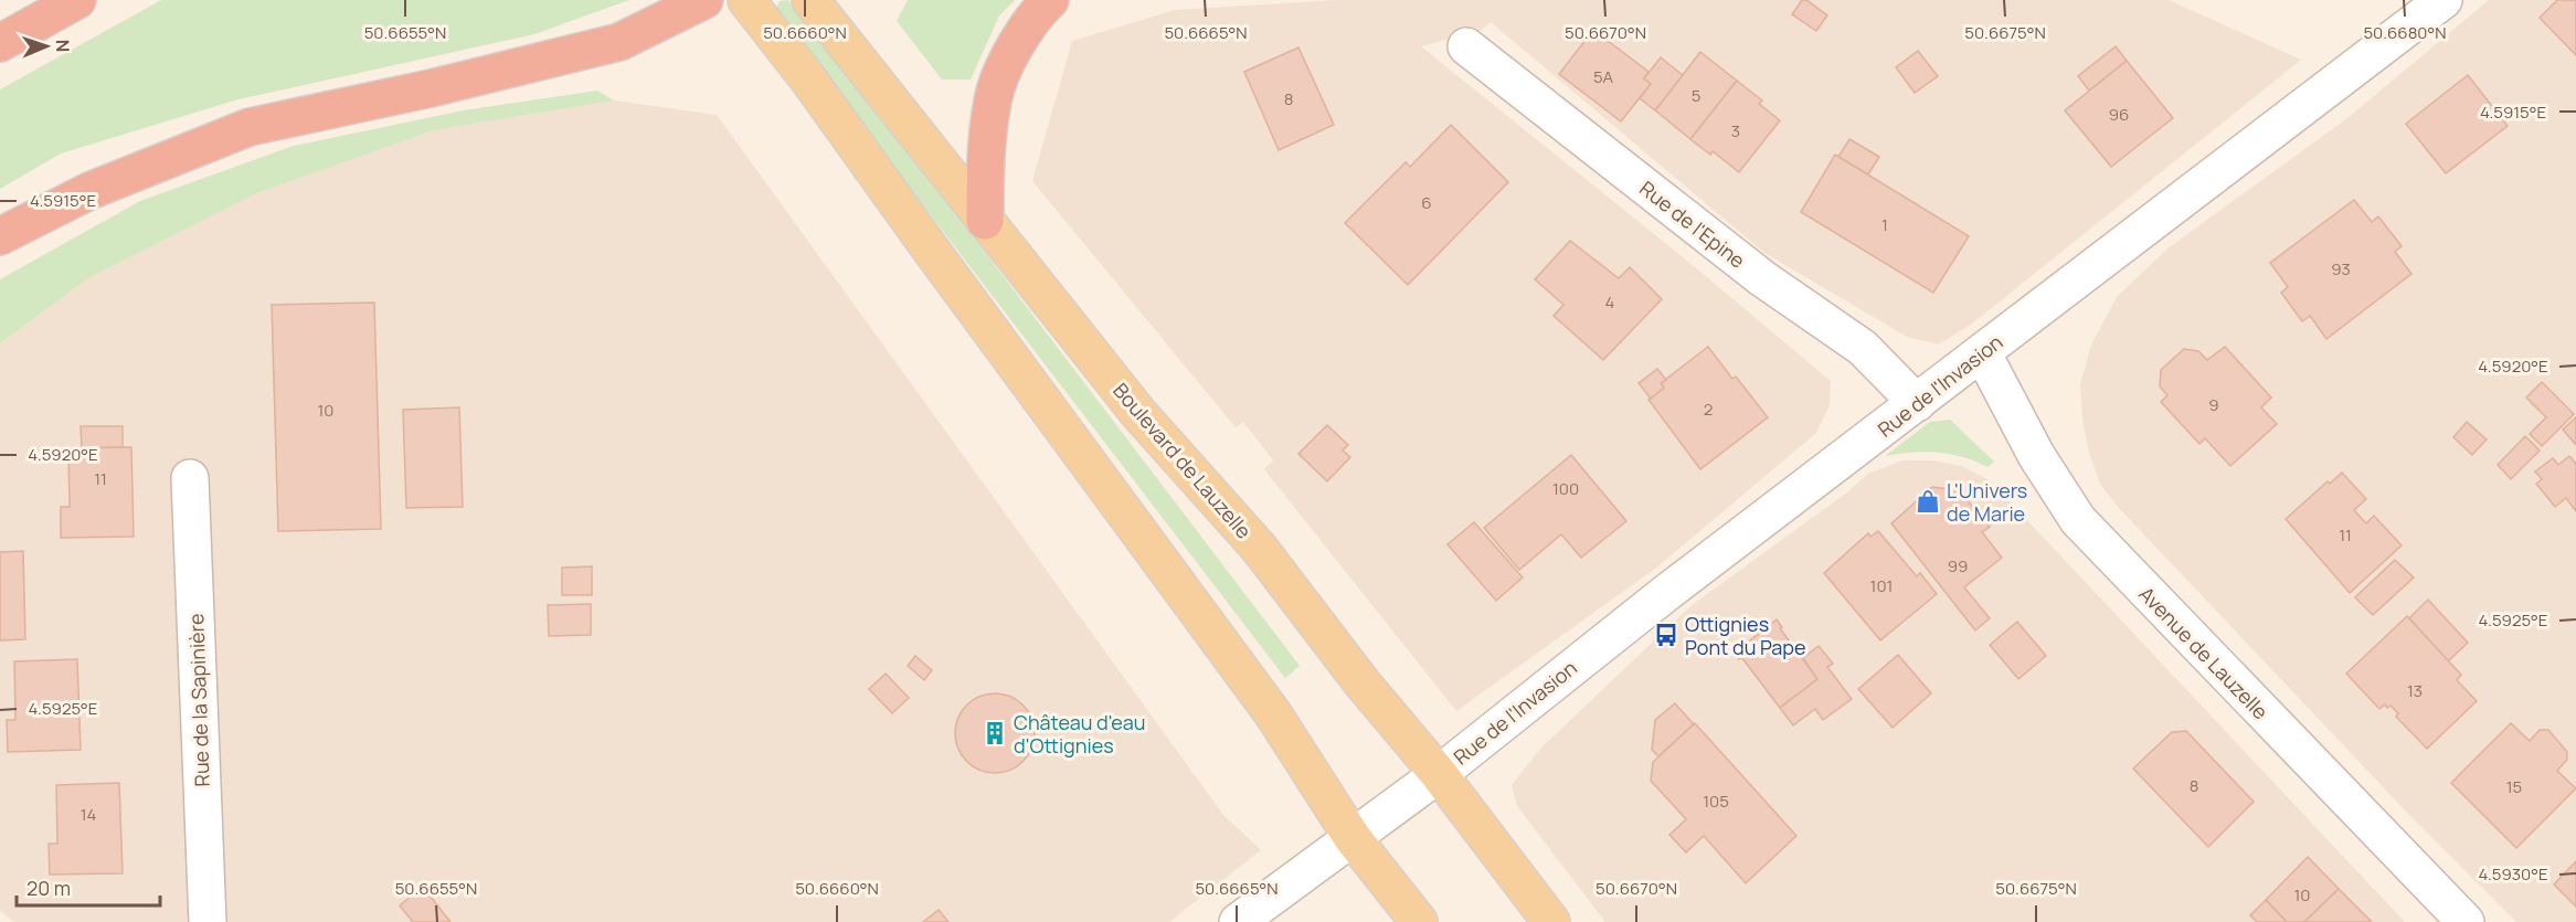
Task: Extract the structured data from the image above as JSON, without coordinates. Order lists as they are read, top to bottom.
{
  "streets": {
    "main road": ["Boulevard de Lauzelle"],
    "street": [
      "Rue de l'Epine",
      "Rue de l'Invasion",
      "Avenue de Lauzelle",
      "Rue de la Sapinière"
    ]
  },
  "crossings": [
    ["Rue de l'Epine", "Rue de l'Invasion"],
    ["Rue de l'Invasion", "Boulevard de Lauzelle"],
    ["Rue de l'Invasion", "Avenue de Lauzelle"]
  ],
  "places": {
    "shop": ["L'Univers de Marie"],
    "bus stop": ["Ottignies Pont du Pape"],
    "building": ["Château d'eau d'Ottignies"]
  },
  "house_numbers": [
    "5A",
    "5",
    "8",
    "96",
    "3",
    "6",
    "1",
    "93",
    "4",
    "9",
    "2",
    "10",
    "11",
    "100",
    "11",
    "99",
    "101",
    "13",
    "8",
    "15",
    "105",
    "14",
    "10"
  ],
  "scale_bar": "20 m",
  "north": "right",
  "coordinates": [
    "50.6655°N",
    "50.6660°N",
    "50.6665°N",
    "50.6670°N",
    "50.6675°N",
    "50.6680°N",
    "4.5915°E",
    "4.5920°E",
    "4.5925°E",
    "4.5930°E"
  ]
}
